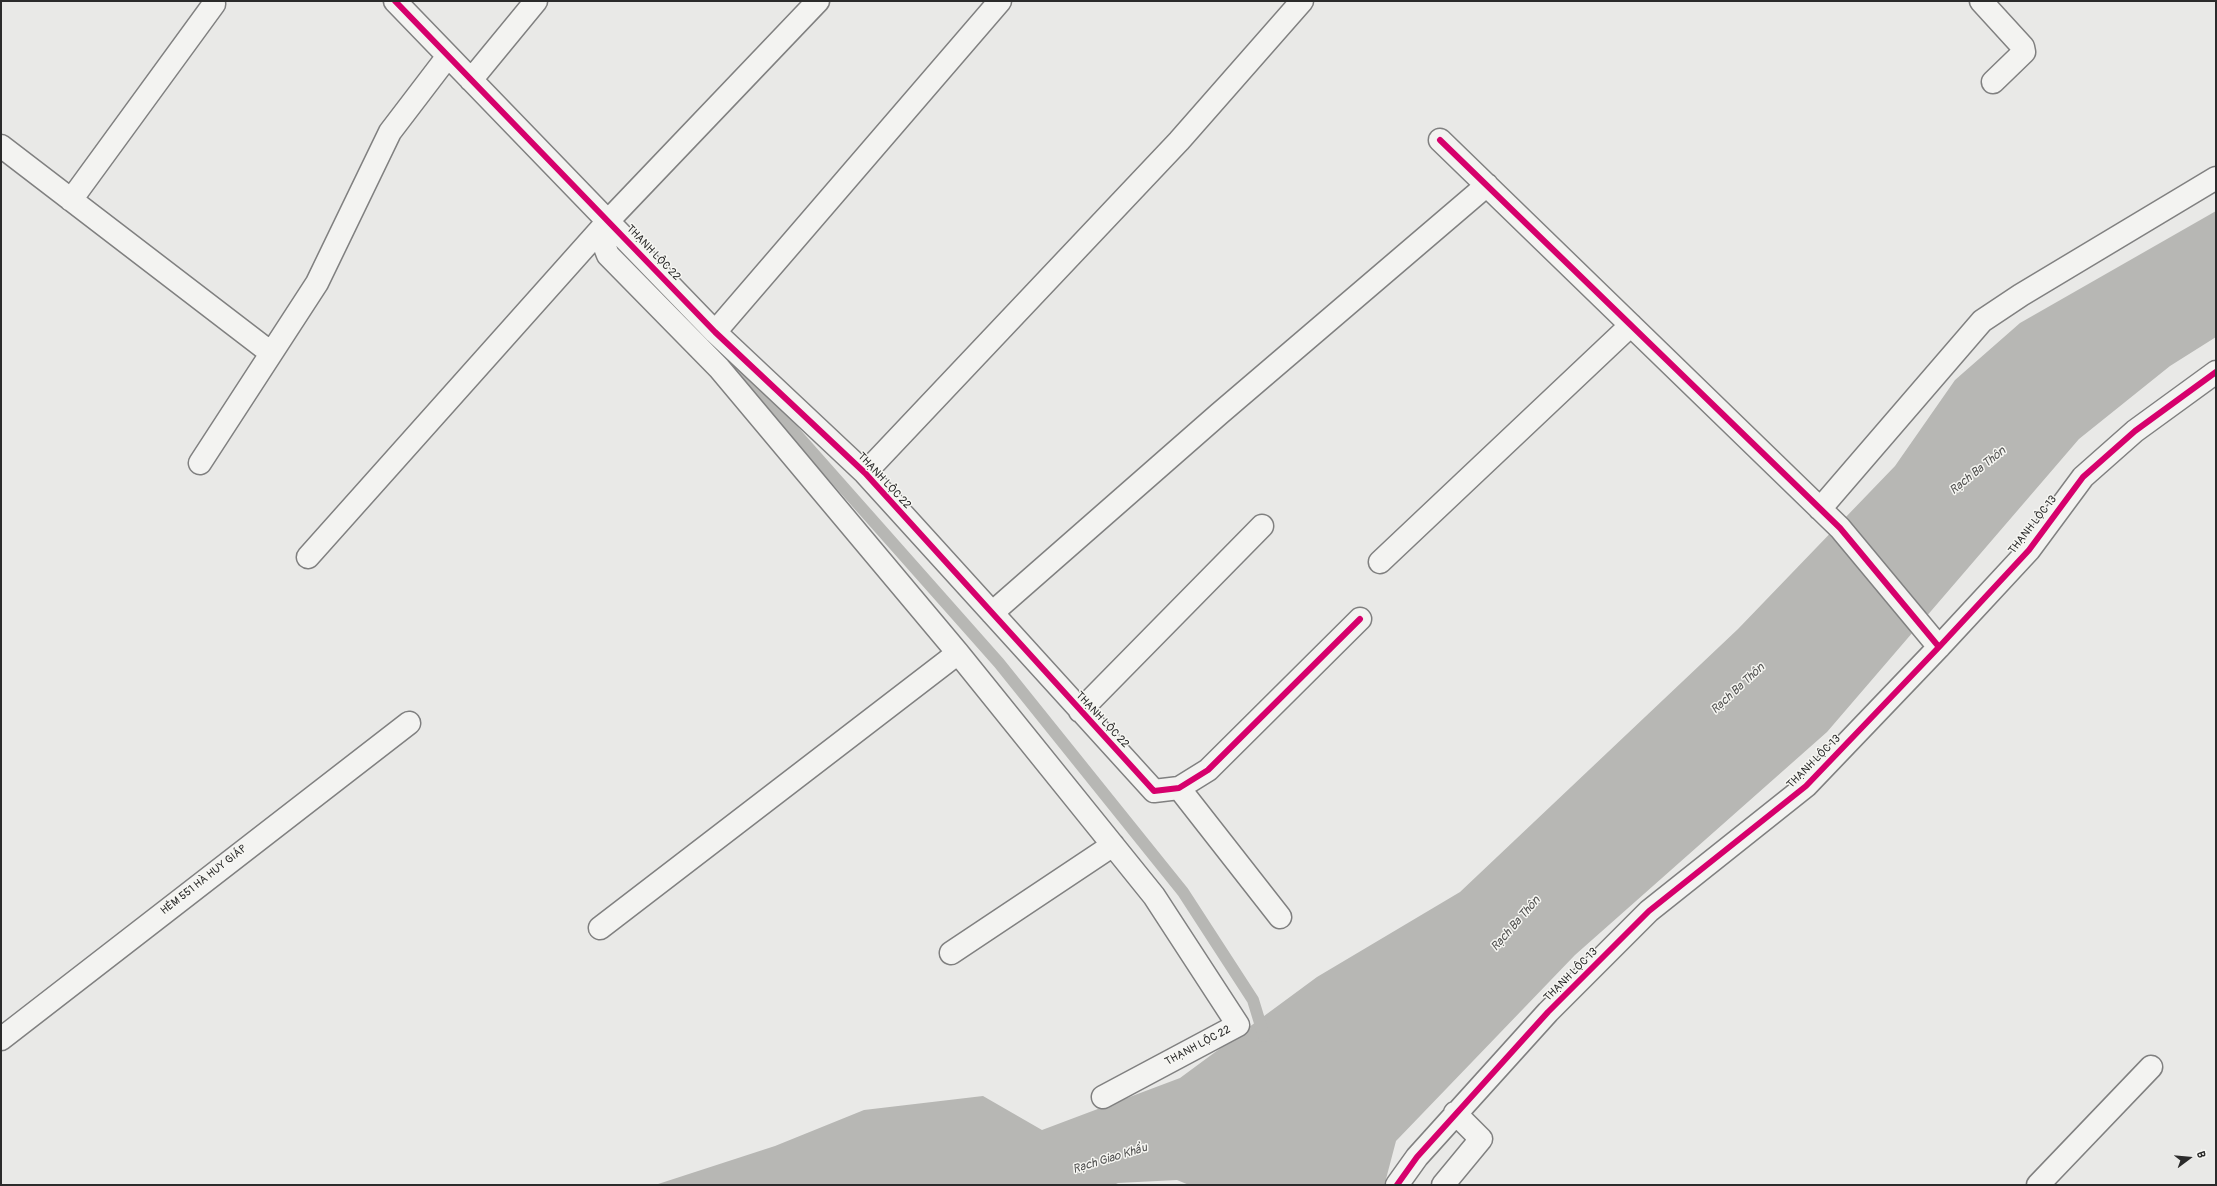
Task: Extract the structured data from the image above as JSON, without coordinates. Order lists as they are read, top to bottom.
{
  "streets": {
    "street": ["THẠNH LỘC 22", "THẠNH LỘC 13", "HẺM 551 HÀ HUY GIÁP"]
  },
  "water": ["Rạch Ba Thôn", "Rạch Giao Khẩu"],
  "north": "right"
}
